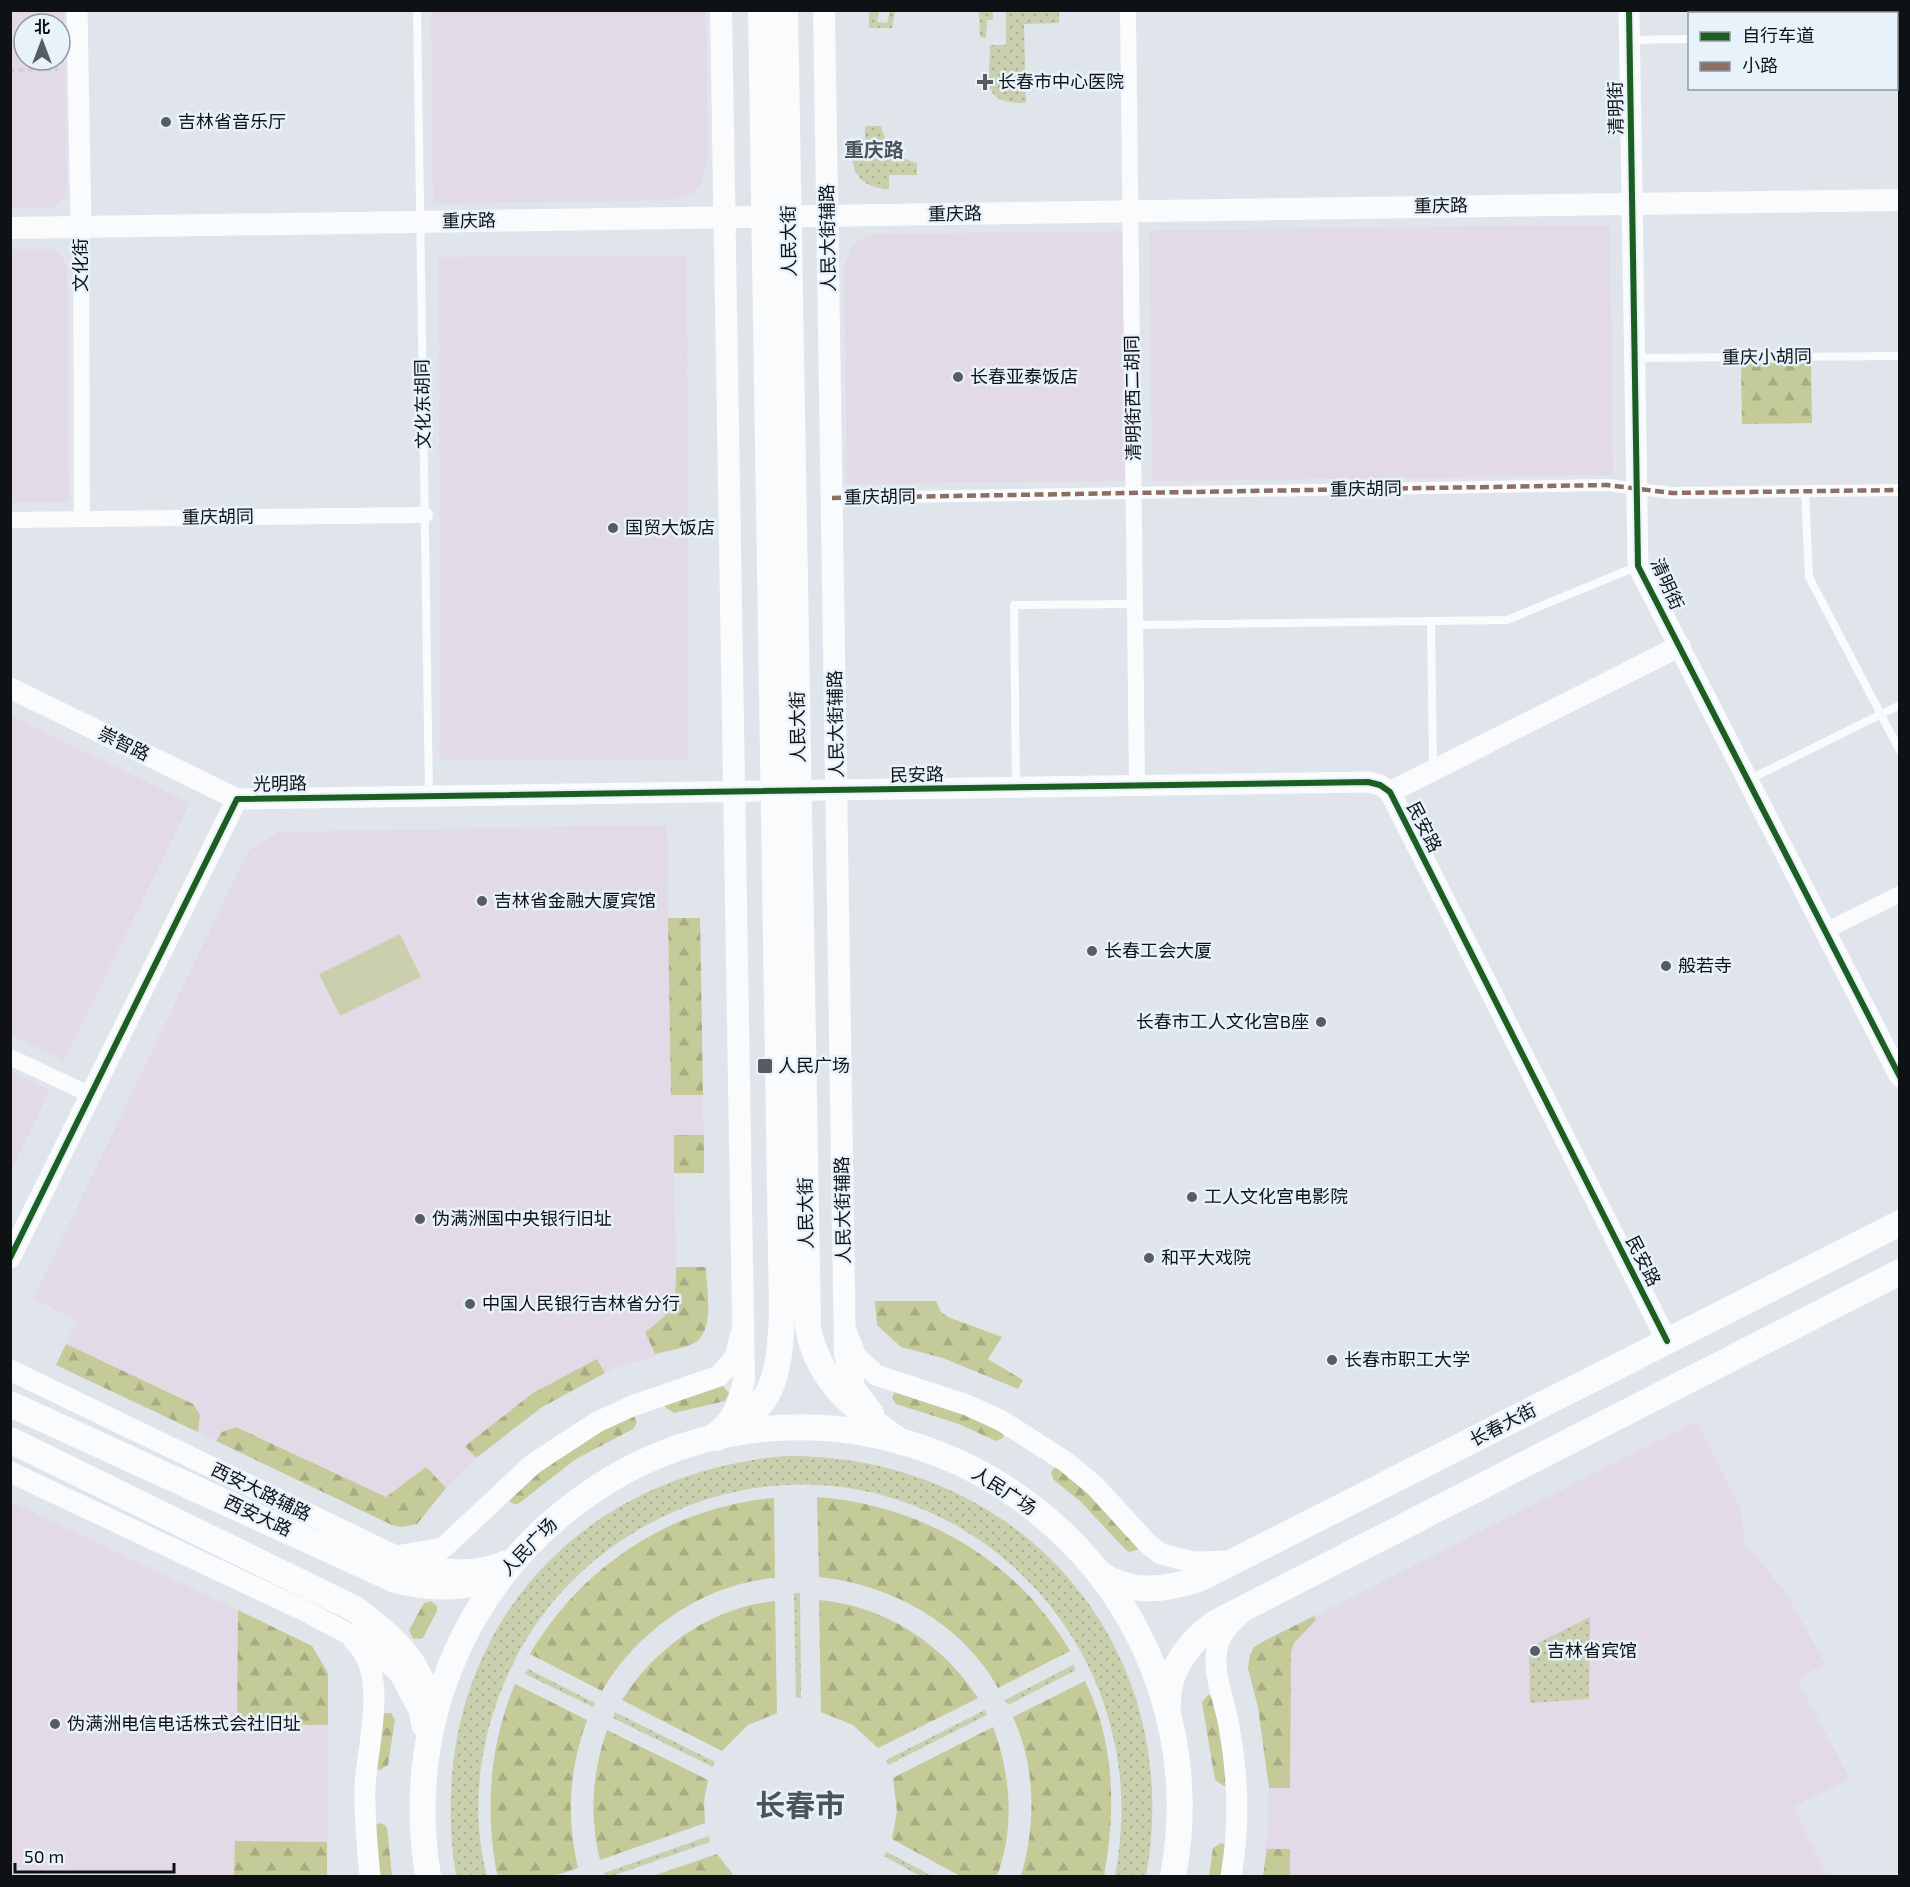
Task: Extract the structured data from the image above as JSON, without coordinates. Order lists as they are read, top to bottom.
{
  "streets": {
    "main road": [
      "重庆路",
      "人民大街辅路",
      "人民大街",
      "长春大街",
      "人民广场",
      "西安大路"
    ],
    "street": [
      "清明街",
      "文化街",
      "清明街西二胡同",
      "重庆胡同",
      "崇智路",
      "民安路",
      "光明路",
      "西安大路辅路"
    ],
    "lane": ["重庆小胡同", "文化东胡同"]
  },
  "crossings": [
    ["清明街", "重庆路"],
    ["清明街", "重庆小胡同"],
    ["清明街", "重庆胡同"],
    ["清明街", "民安路"],
    ["重庆路", "人民大街辅路"],
    ["重庆路", "人民大街"],
    ["重庆路", "文化街"],
    ["重庆路", "清明街西二胡同"],
    ["重庆路", "文化东胡同"],
    ["人民大街辅路", "人民大街"],
    ["人民大街辅路", "重庆胡同"],
    ["人民大街辅路", "民安路"],
    ["人民大街辅路", "人民广场"],
    ["人民大街", "民安路"],
    ["人民大街", "光明路"],
    ["人民大街", "人民广场"],
    ["文化街", "重庆胡同"],
    ["清明街西二胡同", "重庆胡同"],
    ["清明街西二胡同", "民安路"],
    ["文化东胡同", "重庆胡同"],
    ["文化东胡同", "光明路"],
    ["崇智路", "光明路"],
    ["民安路", "光明路"],
    ["民安路", "长春大街"],
    ["长春大街", "人民广场"],
    ["人民广场", "西安大路辅路"],
    ["人民广场", "西安大路"],
    ["西安大路辅路", "西安大路"]
  ],
  "districts": ["重庆路", "长春市"],
  "places": {
    "health": ["长春市中心医院"],
    "other": [
      "吉林省音乐厅",
      "长春亚泰饭店",
      "国贸大饭店",
      "吉林省金融大厦宾馆",
      "长春工会大厦",
      "般若寺",
      "长春市工人文化宫B座",
      "工人文化宫电影院",
      "伪满洲国中央银行旧址",
      "和平大戏院",
      "中国人民银行吉林省分行",
      "长春市职工大学",
      "吉林省宾馆",
      "伪满洲电信电话株式会社旧址"
    ],
    "transit": ["人民广场"]
  },
  "legend": ["自行车道", "小路"],
  "scale_bar": "50 m",
  "north": "top"
}
